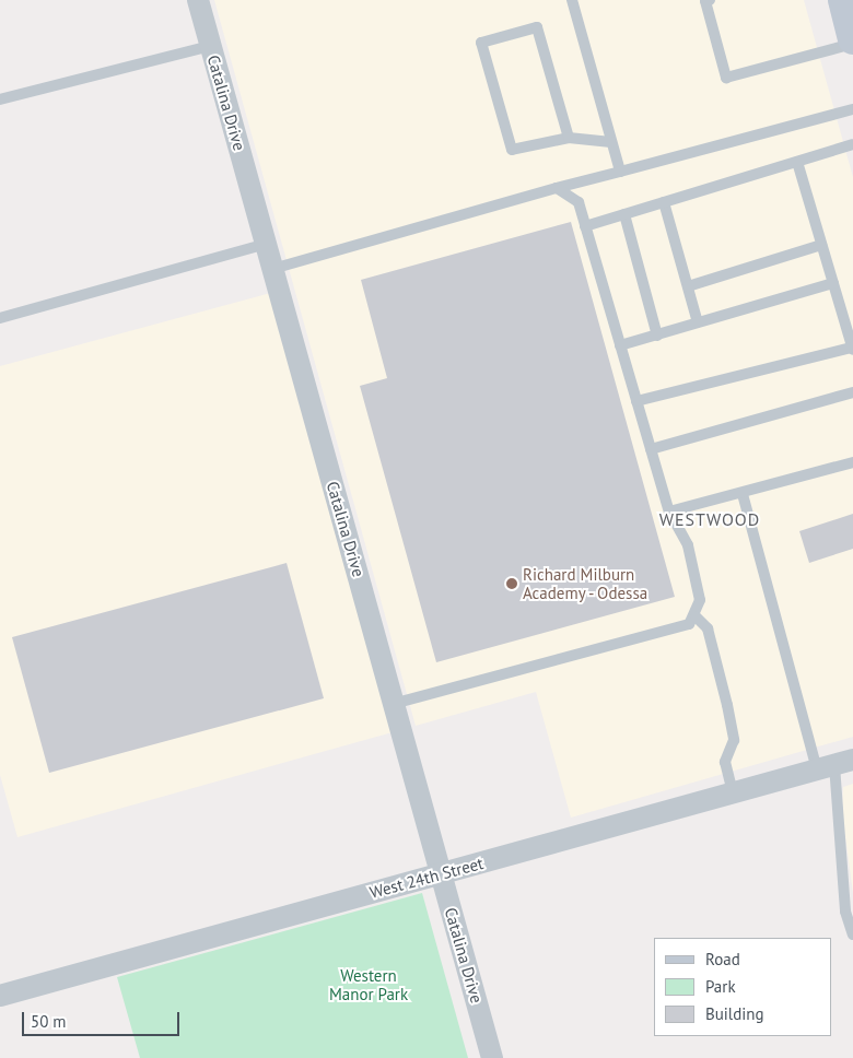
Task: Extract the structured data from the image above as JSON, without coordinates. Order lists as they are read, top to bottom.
{
  "streets": {
    "street": ["Catalina Drive", "West 24th Street"]
  },
  "crossings": [
    ["Catalina Drive", "West 24th Street"]
  ],
  "districts": ["WESTWOOD"],
  "parks": ["Western Manor Park"],
  "places": ["Richard Milburn Academy - Odessa"],
  "legend": ["Road", "Park", "Building"],
  "scale_bar": "50 m"
}
